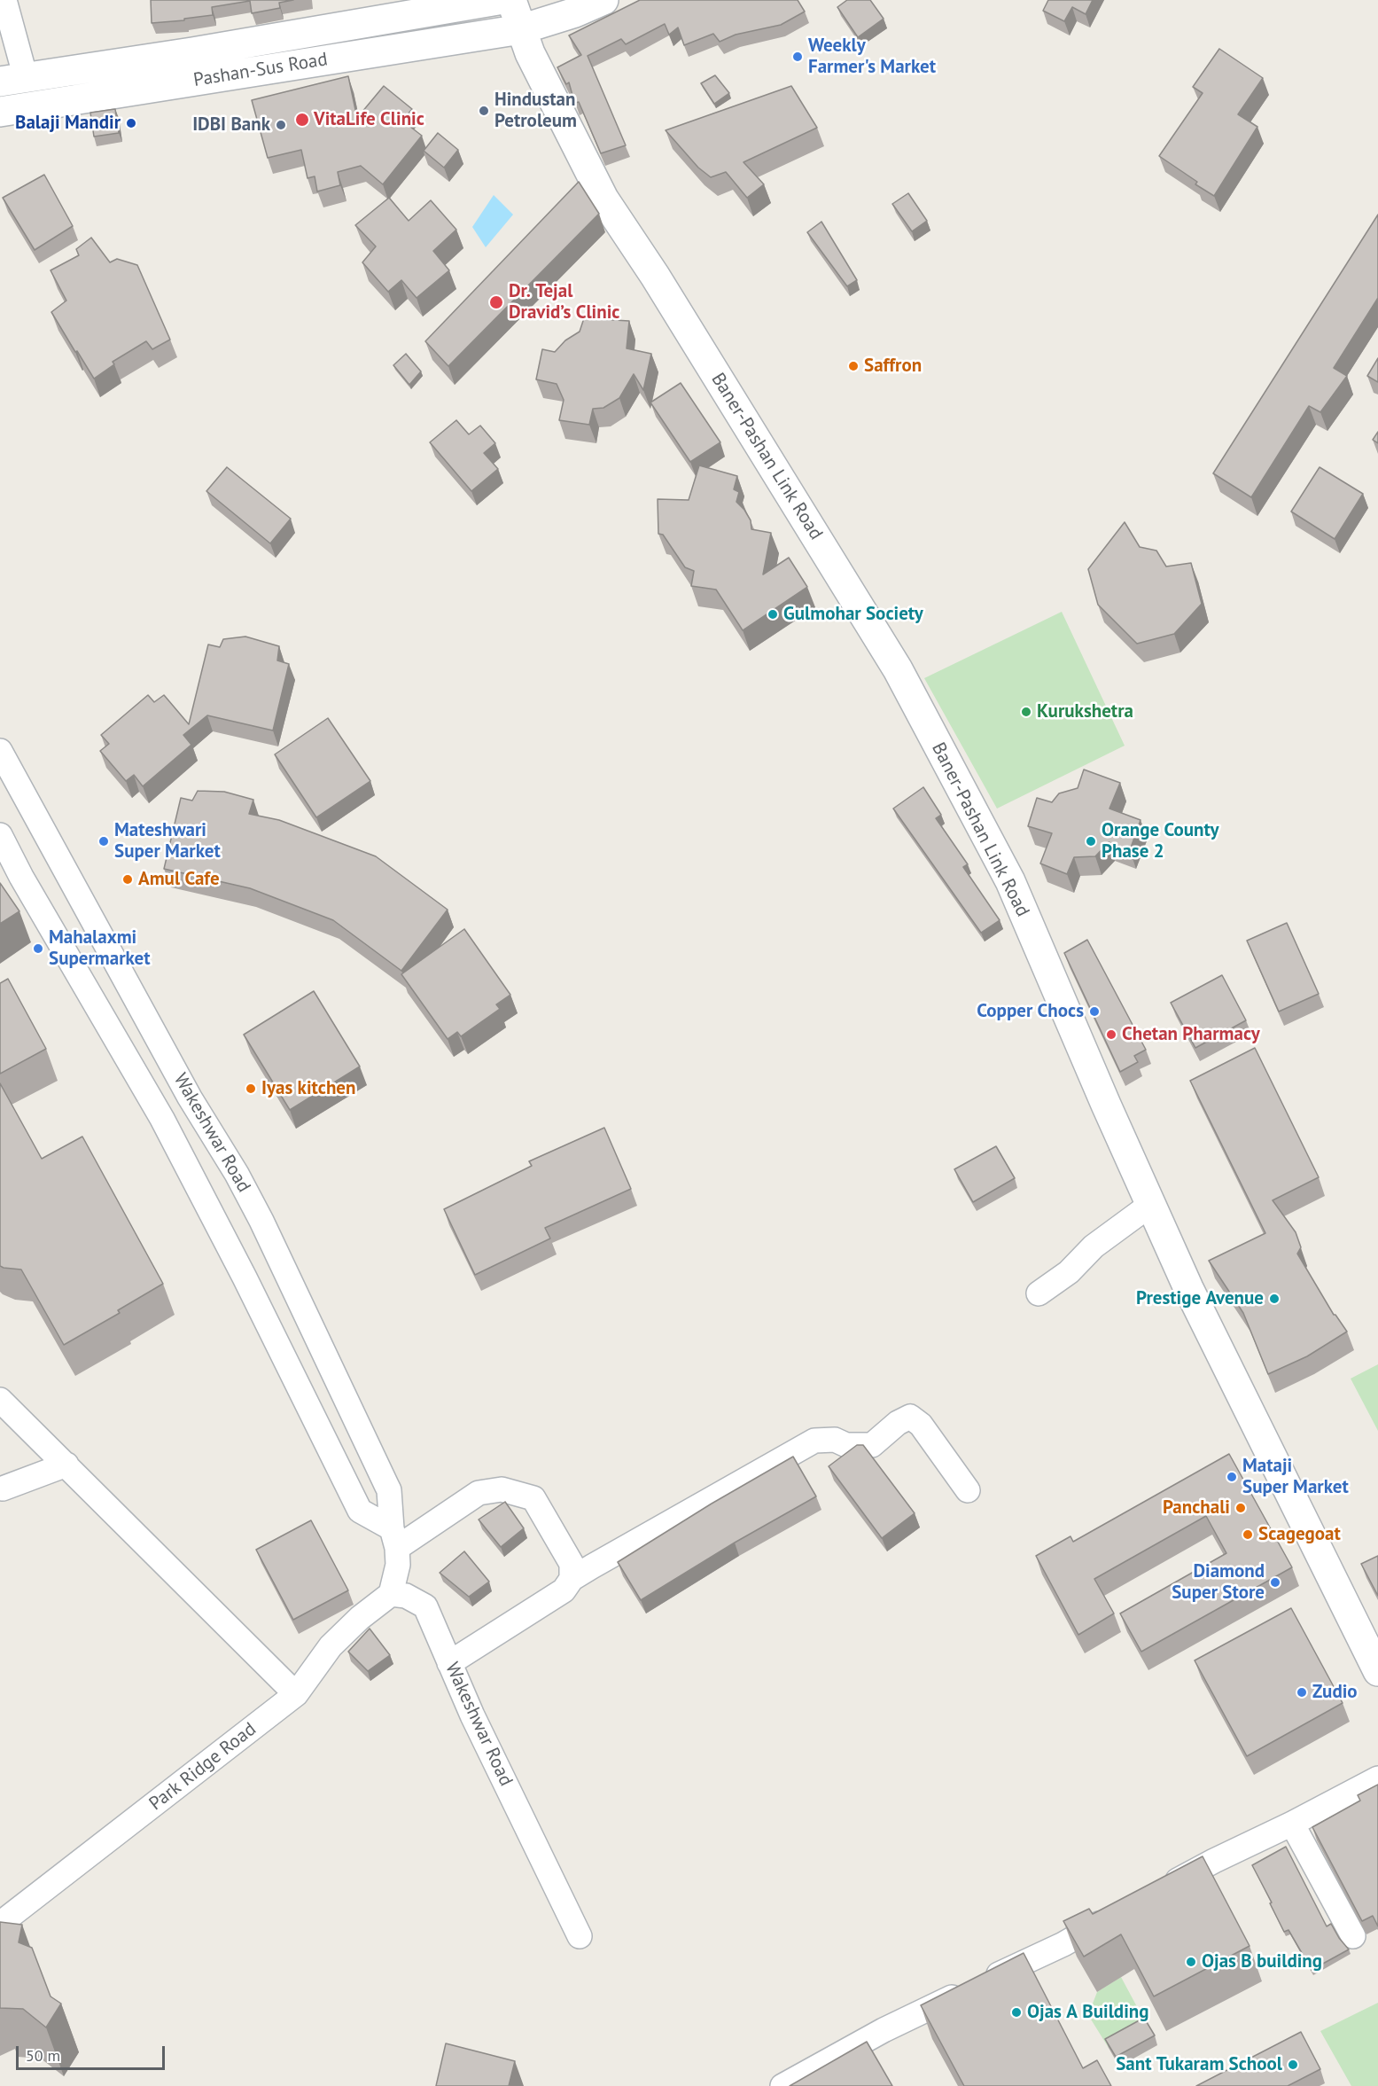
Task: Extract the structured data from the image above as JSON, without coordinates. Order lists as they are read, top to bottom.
{
  "streets": {
    "street": [
      "Pashan-Sus Road",
      "Baner-Pashan Link Road",
      "Wakeshwar Road",
      "Park Ridge Road"
    ]
  },
  "crossings": [
    ["Pashan-Sus Road", "Baner-Pashan Link Road"],
    ["Wakeshwar Road", "Park Ridge Road"]
  ],
  "places": [
    "Weekly Farmer's Market",
    "Hindustan Petroleum",
    "VitaLife Clinic",
    "Balaji Mandir",
    "IDBI Bank",
    "Dr. Tejal Dravid’s Clinic",
    "Saffron",
    "Gulmohar Society",
    "Kurukshetra",
    "Mateshwari Super Market",
    "Orange County Phase 2",
    "Amul Cafe",
    "Mahalaxmi Supermarket",
    "Copper Chocs",
    "Chetan Pharmacy",
    "Iyas kitchen",
    "Prestige Avenue",
    "Mataji Super Market",
    "Panchali",
    "Scagegoat",
    "Diamond Super Store",
    "Zudio",
    "Ojas B building",
    "Ojas A Building",
    "Sant Tukaram School"
  ],
  "scale_bar": "50 m"
}
